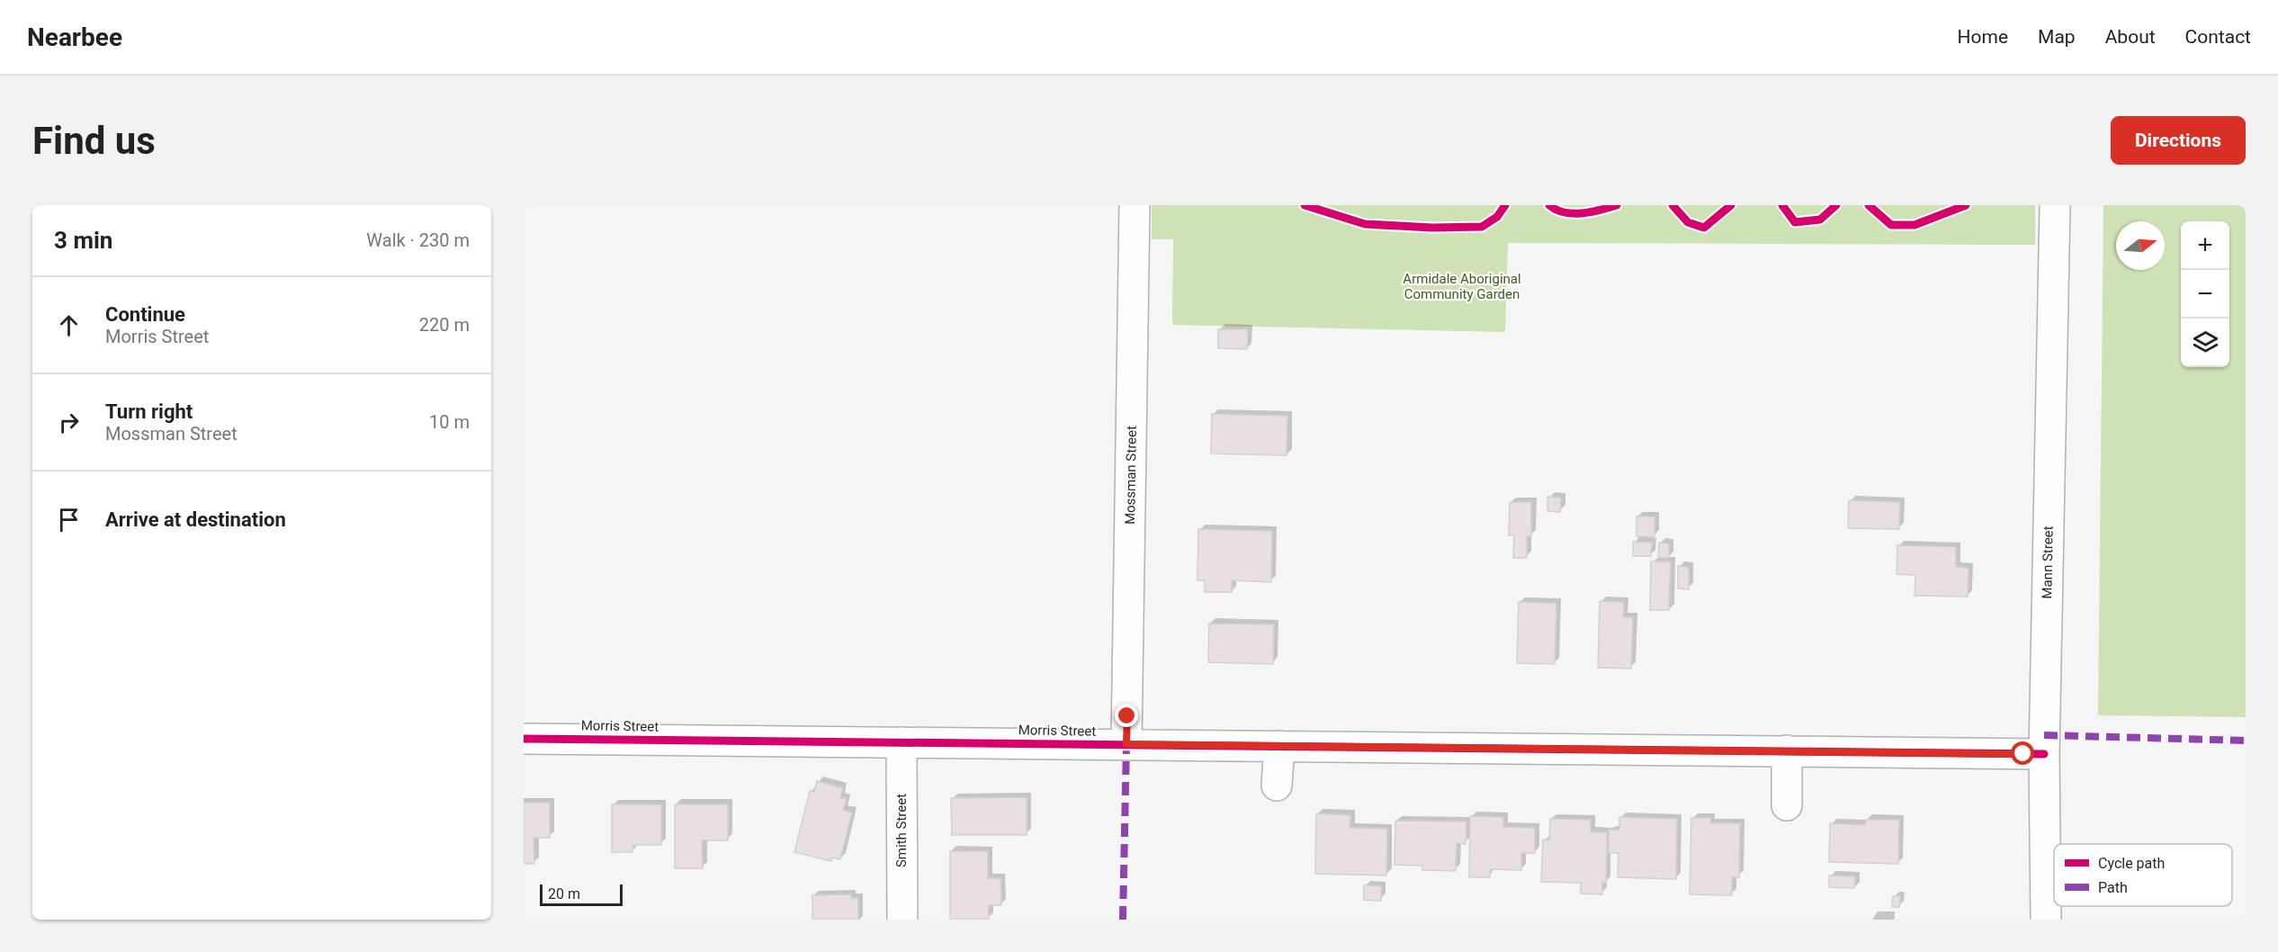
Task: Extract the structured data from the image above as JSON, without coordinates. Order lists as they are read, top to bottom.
{
  "streets": {
    "street": [
      "Mossman Street",
      "Mann Street",
      "Morris Street",
      "Smith Street"
    ]
  },
  "crossings": [
    ["Mossman Street", "Morris Street"],
    ["Mann Street", "Morris Street"],
    ["Morris Street", "Smith Street"]
  ],
  "parks": ["Armidale Aboriginal Community Garden"],
  "legend": ["Cycle path", "Path"],
  "scale_bar": "20 m",
  "north": "right",
  "page": {
    "header": "Nearbee",
    "nav": [
      "Home",
      "Map",
      "About",
      "Contact"
    ],
    "buttons": "Directions",
    "title": "Find us",
    "heading": ["3 min", "Walk · 230 m"],
    "map_buttons": ["+", "−"],
    "list": [
      ["Continue", "Morris Street", "220 m"],
      ["Turn right", "Mossman Street", "10 m"],
      "Arrive at destination"
    ],
    "scale": "20 m"
  }
}
